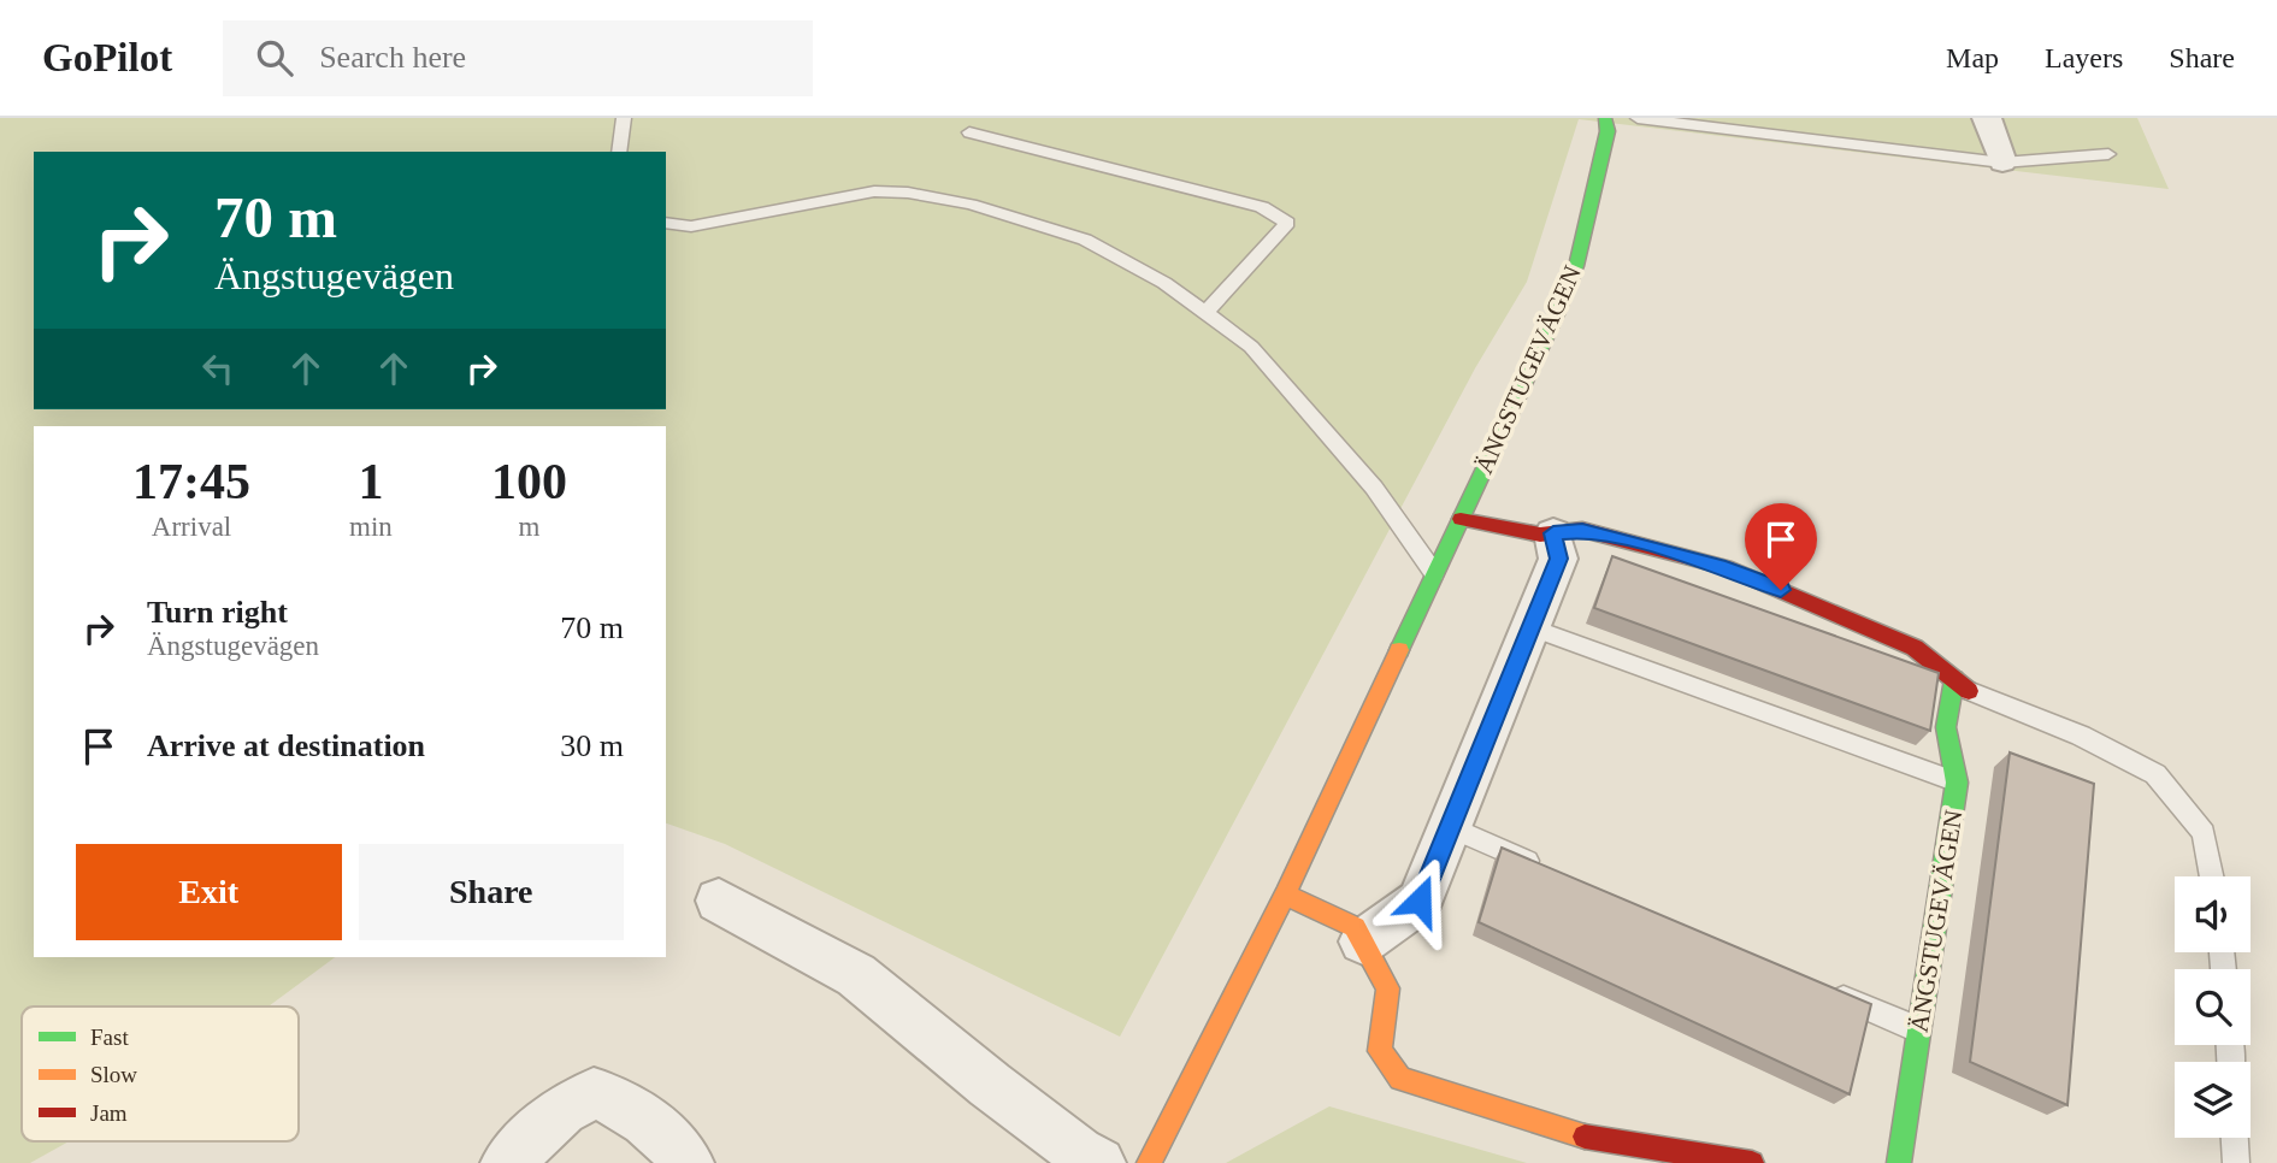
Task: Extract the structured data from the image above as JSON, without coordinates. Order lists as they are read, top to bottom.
{
  "streets": {
    "street": ["ÄNGSTUGEVÄGEN"]
  },
  "legend": ["Fast", "Slow", "Jam"],
  "page": {
    "header": "GoPilot",
    "search": "Search here",
    "nav": ["Map", "Layers", "Share"],
    "turn": ["70 m", "Ängstugevägen"],
    "eta": [
      "17:45",
      "Arrival",
      "1",
      "min",
      "100",
      "m"
    ],
    "list": [
      {
        "name": "Turn right",
        "note": "Ängstugevägen",
        "value": "70 m"
      },
      {
        "name": "Arrive at destination",
        "value": "30 m"
      }
    ],
    "buttons": ["Exit", "Share"]
  }
}
